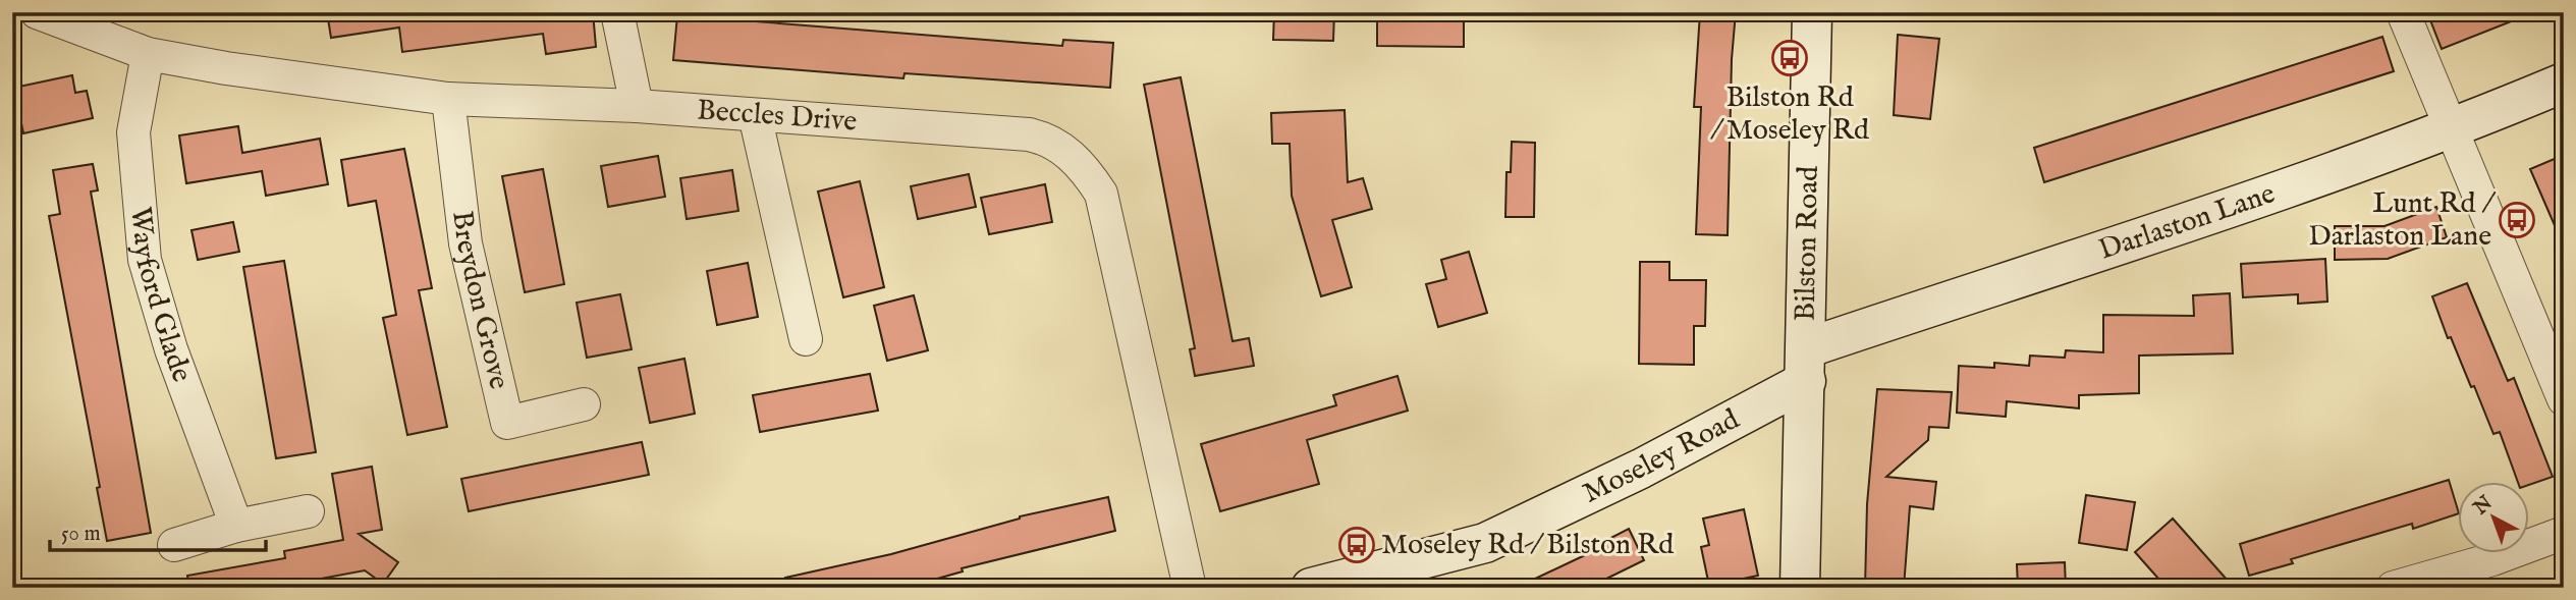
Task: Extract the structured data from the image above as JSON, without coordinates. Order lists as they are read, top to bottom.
{
  "streets": {
    "street": [
      "Beccles Drive",
      "Darlaston Lane",
      "Bilston Road",
      "Wayford Glade",
      "Breydon Grove",
      "Moseley Road"
    ]
  },
  "crossings": [
    ["Beccles Drive", "Wayford Glade"],
    ["Beccles Drive", "Breydon Grove"],
    ["Darlaston Lane", "Bilston Road"],
    ["Darlaston Lane", "Moseley Road"],
    ["Bilston Road", "Moseley Road"]
  ],
  "places": {
    "bus stop": ["Bilston Rd / Moseley Rd", "Lunt Rd / Darlaston Lane", "Moseley Rd / Bilston Rd"]
  },
  "scale_bar": "50 m",
  "north": "top left"
}
